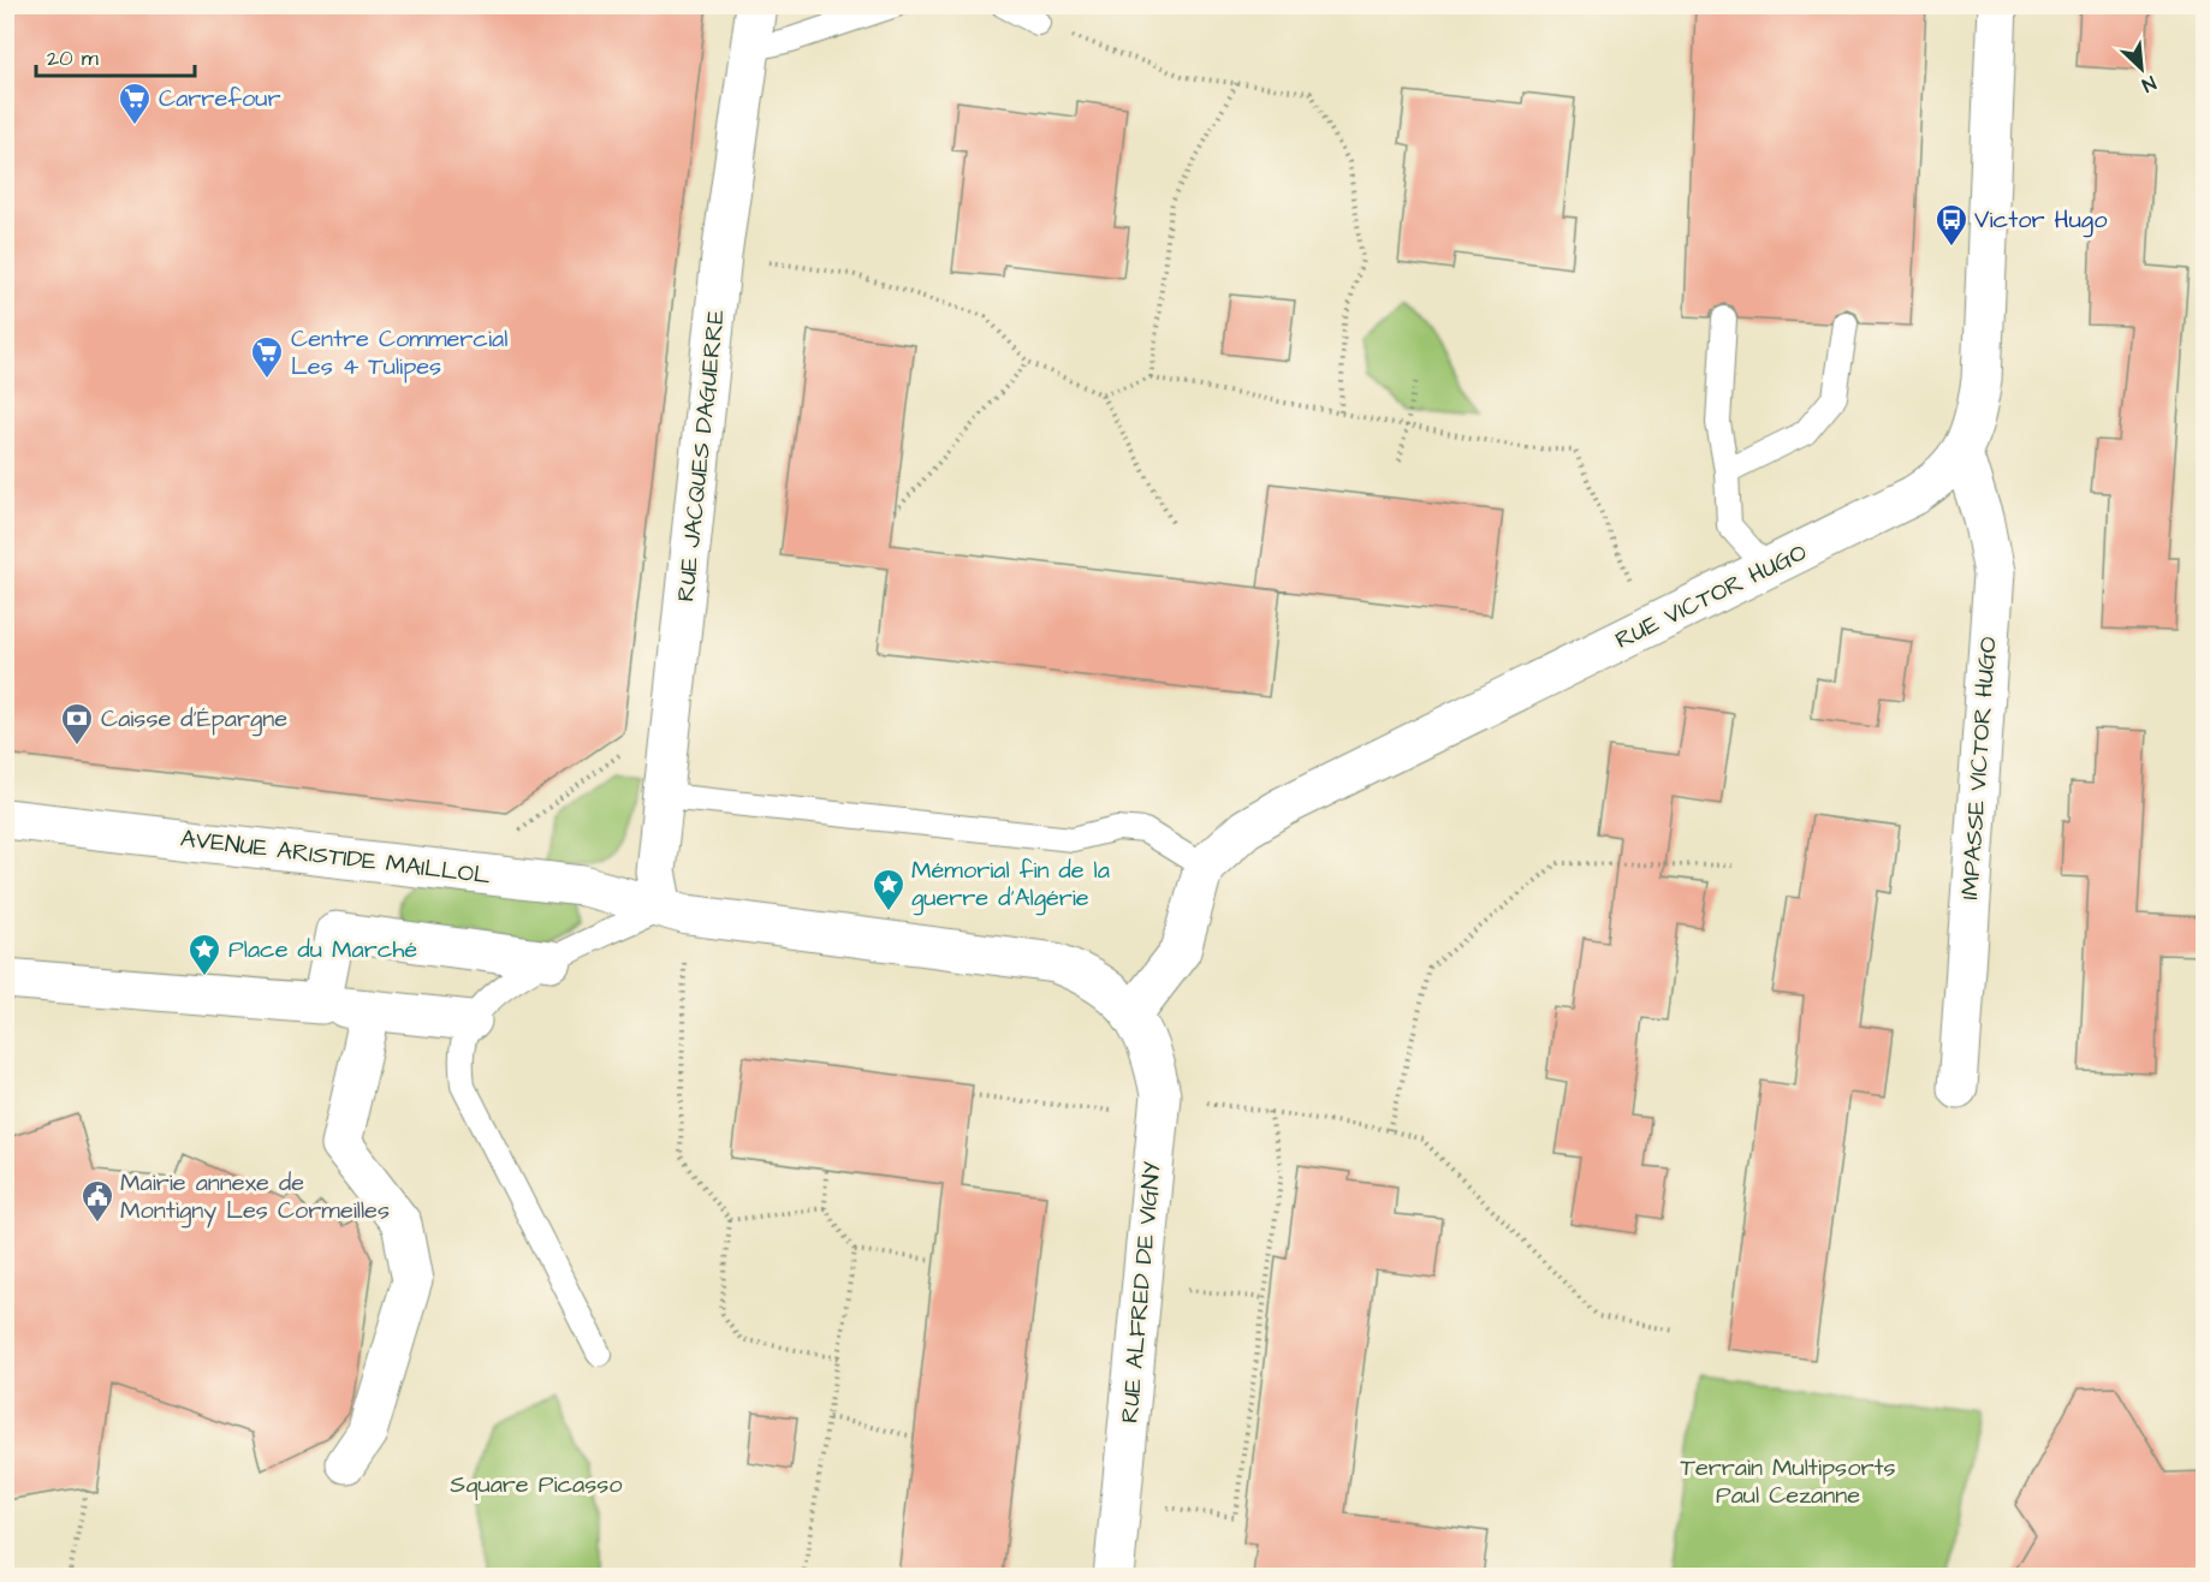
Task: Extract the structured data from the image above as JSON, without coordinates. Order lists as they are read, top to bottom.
{
  "streets": {
    "street": [
      "RUE JACQUES DAGUERRE",
      "RUE VICTOR HUGO",
      "IMPASSE VICTOR HUGO",
      "AVENUE ARISTIDE MAILLOL",
      "RUE ALFRED DE VIGNY"
    ]
  },
  "crossings": [
    ["RUE JACQUES DAGUERRE", "AVENUE ARISTIDE MAILLOL"],
    ["RUE VICTOR HUGO", "IMPASSE VICTOR HUGO"],
    ["AVENUE ARISTIDE MAILLOL", "RUE ALFRED DE VIGNY"]
  ],
  "parks": ["Terrain Multipsorts Paul Cezanne", "Square Picasso"],
  "places": {
    "supermarket": ["Carrefour", "Centre Commercial Les 4 Tulipes"],
    "bus stop": ["Victor Hugo"],
    "bank": ["Caisse d'Épargne"],
    "place": ["Mémorial fin de la guerre d'Algérie", "Place du Marché"],
    "public building": ["Mairie annexe de Montigny Les Cormeilles"]
  },
  "scale_bar": "20 m",
  "north": "bottom right"
}
